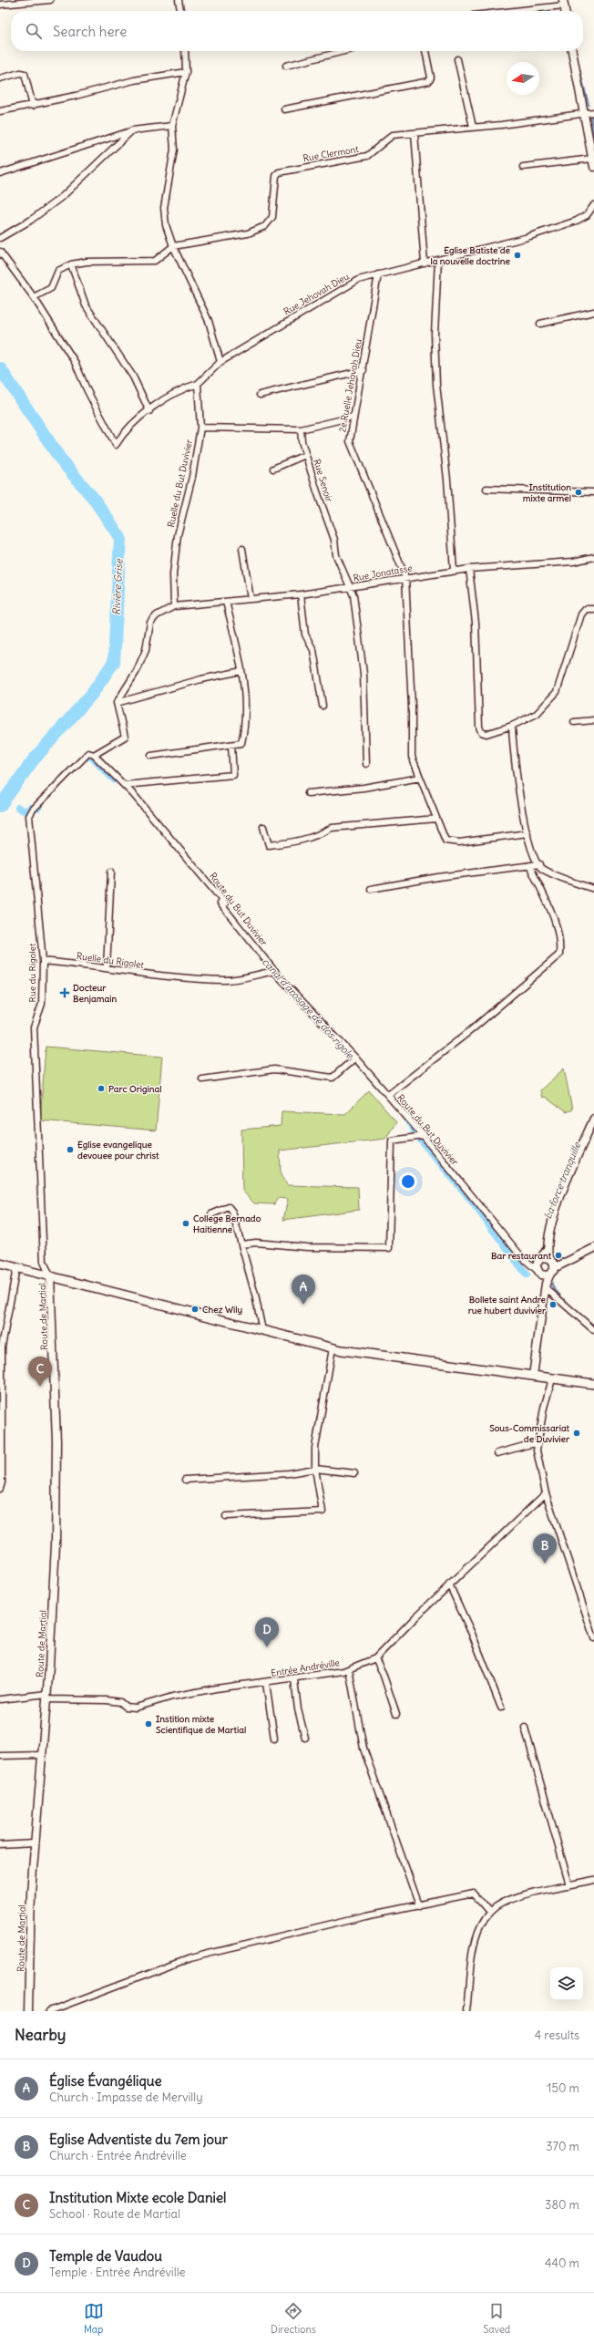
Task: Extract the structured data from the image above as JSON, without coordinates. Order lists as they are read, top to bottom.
{
  "streets": {
    "street": [
      "Rue Clermont",
      "Rue Jehovah Dieu",
      "2e Ruelle Jehovah Dieu",
      "Rue Senoir",
      "Ruelle du But Duvivier",
      "Rue Jonatasse",
      "Route du But Duvivier",
      "Ruelle du Rigolet",
      "Rue du Rigolet",
      "Route de Martial",
      "Entrée Andréville"
    ]
  },
  "crossings": [
    ["Rue Jehovah Dieu", "2e Ruelle Jehovah Dieu"],
    ["2e Ruelle Jehovah Dieu", "Rue Jonatasse"],
    ["Rue Senoir", "Rue Jonatasse"],
    ["Ruelle du But Duvivier", "Rue Jonatasse"],
    ["Route du But Duvivier", "Ruelle du Rigolet"],
    ["Route du But Duvivier", "Rue du Rigolet"],
    ["Ruelle du Rigolet", "Rue du Rigolet"],
    ["Rue du Rigolet", "Route de Martial"],
    ["Route de Martial", "Entrée Andréville"]
  ],
  "water": ["Rivière Grise", "canal d'arosage de dos rigole", "La force tranquille"],
  "places": {
    "other": [
      "Eglise Batiste de la nouvelle doctrine",
      "Institution mixte armel",
      "Parc Original",
      "Eglise evangelique devouee pour christ",
      "College Bernado Haitienne",
      "Bar restaurant",
      "Bollete saint Andre rue hubert duvivier",
      "Chez Wily",
      "Sous-Commissariat de Duvivier",
      "Instition mixte Scientifique de Martial"
    ],
    "health": ["Docteur Benjamain"]
  },
  "north": "left",
  "page": {
    "search": "Search here",
    "pins": [
      "A",
      "C",
      "B",
      "D"
    ],
    "heading": ["Nearby", "4 results"],
    "list": [
      {
        "mark": "A",
        "name": "Église Évangélique",
        "note": "Church · Impasse de Mervilly",
        "value": "150 m"
      },
      {
        "mark": "B",
        "name": "Eglise Adventiste du 7em jour",
        "note": "Church · Entrée Andréville",
        "value": "370 m"
      },
      {
        "mark": "C",
        "name": "Institution Mixte ecole Daniel",
        "note": "School · Route de Martial",
        "value": "380 m"
      },
      {
        "mark": "D",
        "name": "Temple de Vaudou",
        "note": "Temple · Entrée Andréville",
        "value": "440 m"
      }
    ],
    "nav": ["Map", "Directions", "Saved"]
  }
}
